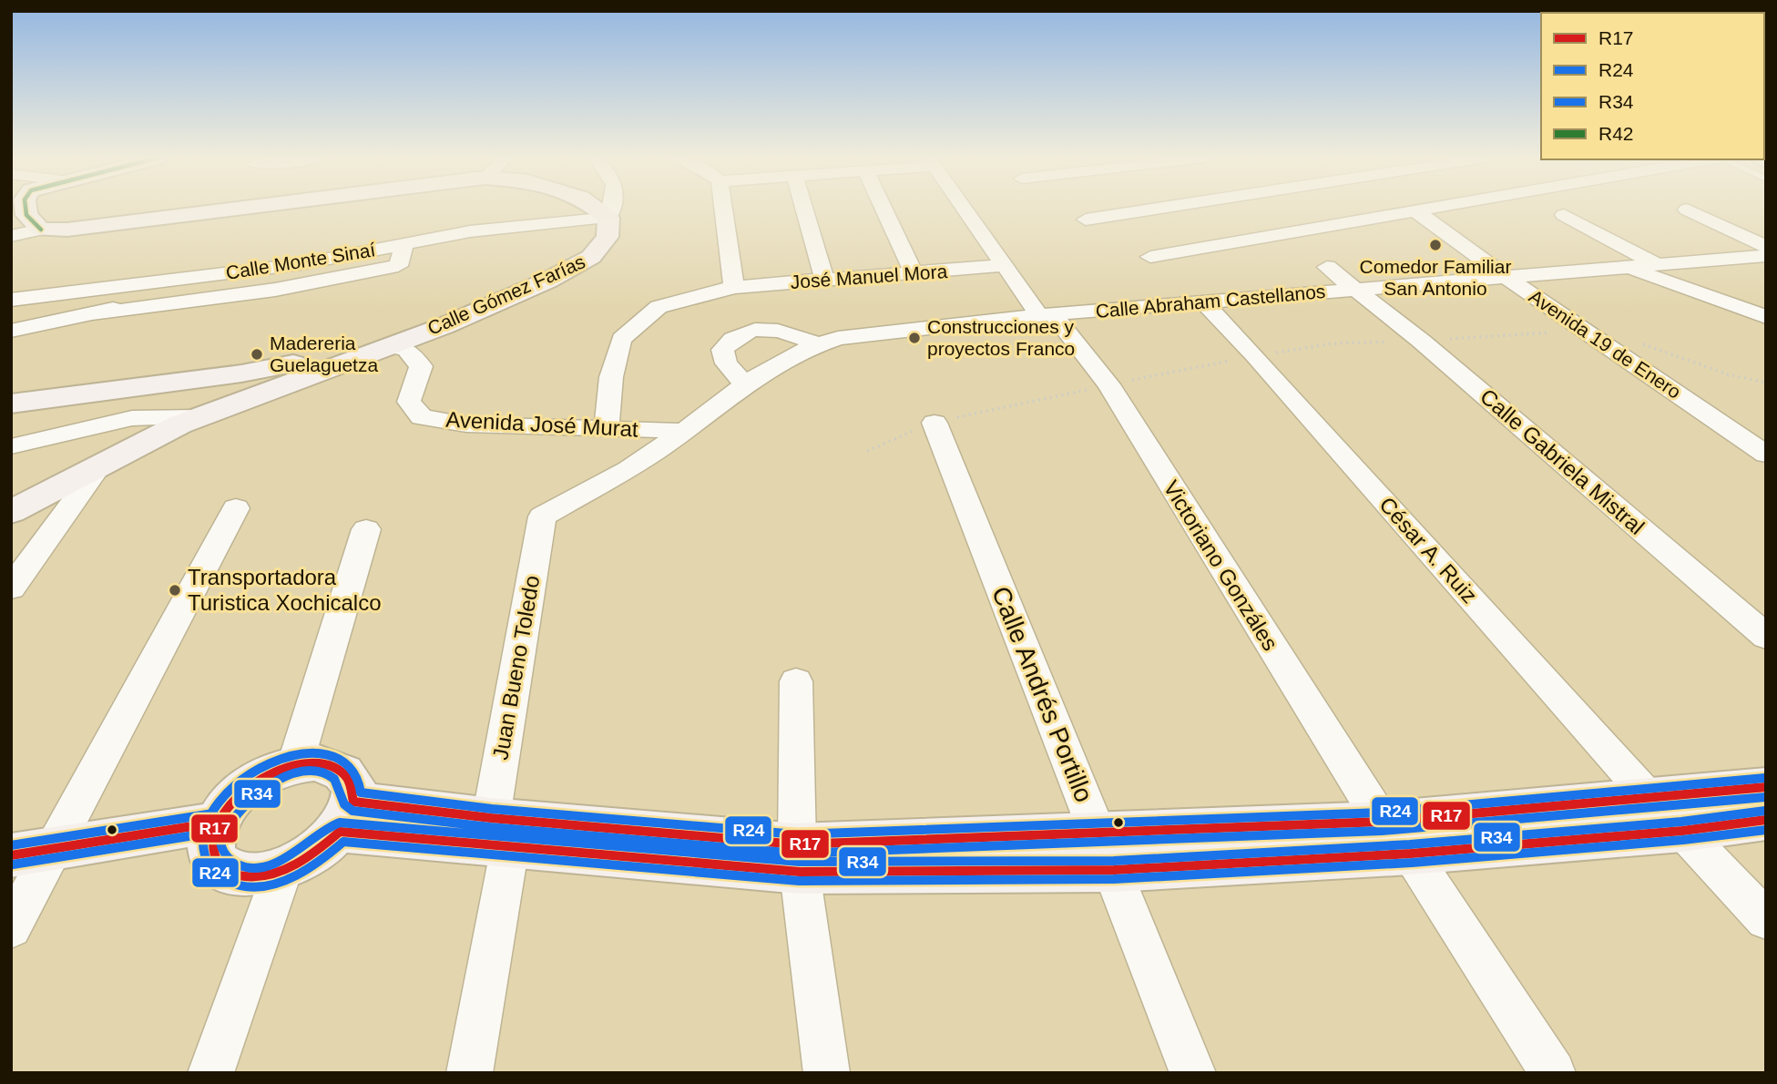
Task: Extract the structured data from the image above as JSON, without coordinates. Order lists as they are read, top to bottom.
{
  "streets": {
    "street": [
      "Calle Monte Sinaí",
      "José Manuel Mora",
      "Calle Gómez Farías",
      "Calle Abraham Castellanos",
      "Avenida 19 de Enero",
      "Avenida José Murat",
      "Calle Gabriela Mistral",
      "César A. Ruiz",
      "Victoriano Gonzáles",
      "Juan Bueno Toledo",
      "Calle Andrés Portillo"
    ]
  },
  "crossings": [
    ["Calle Monte Sinaí", "Calle Gómez Farías"],
    ["José Manuel Mora", "Avenida José Murat"],
    ["José Manuel Mora", "Victoriano Gonzáles"],
    ["Calle Gómez Farías", "Avenida José Murat"],
    ["Calle Abraham Castellanos", "Avenida 19 de Enero"],
    ["Calle Abraham Castellanos", "Avenida José Murat"],
    ["Calle Abraham Castellanos", "Calle Gabriela Mistral"],
    ["Calle Abraham Castellanos", "César A. Ruiz"],
    ["Calle Abraham Castellanos", "Victoriano Gonzáles"],
    ["Calle Abraham Castellanos", "Juan Bueno Toledo"]
  ],
  "places": [
    "Comedor Familiar San Antonio",
    "Construcciones y proyectos Franco",
    "Madereria Guelaguetza",
    "Transportadora Turistica Xochicalco"
  ],
  "lines": [
    "transit line R42",
    "transit line R24",
    "transit line R17",
    "transit line R34"
  ],
  "legend": [
    "R17",
    "R24",
    "R34",
    "R42"
  ]
}
